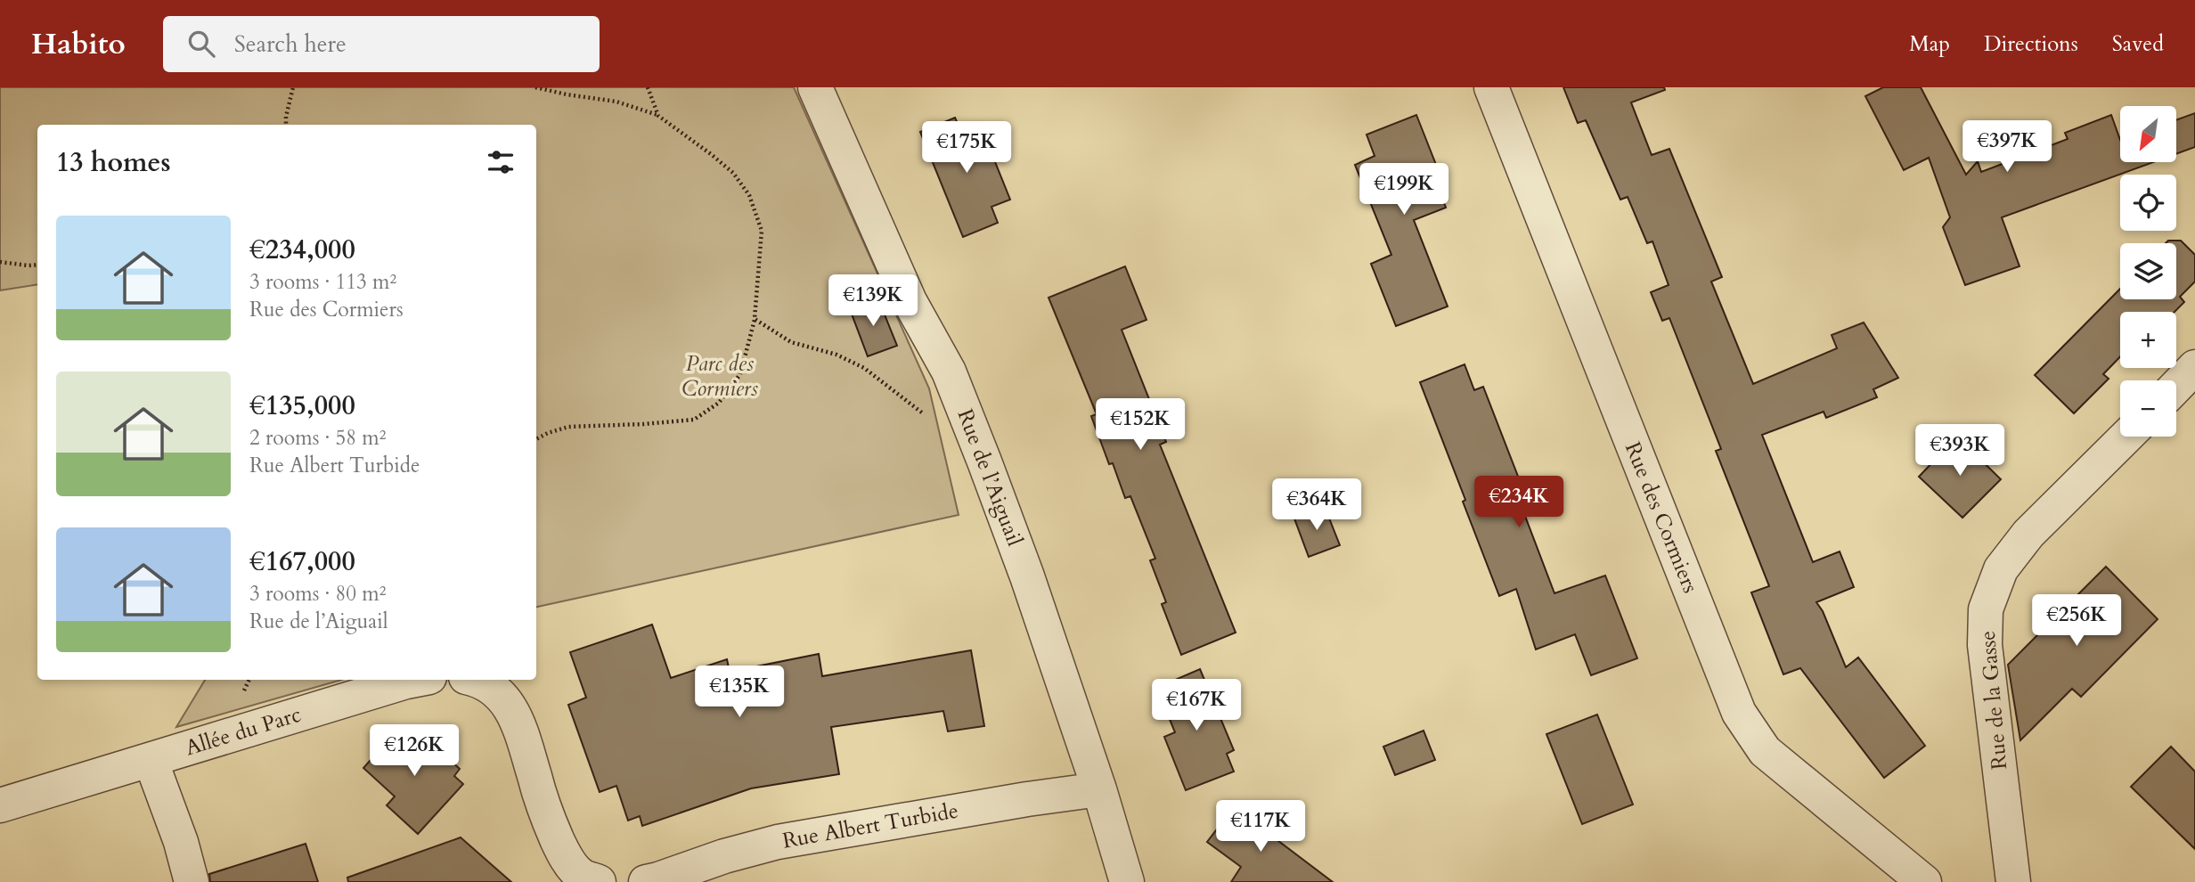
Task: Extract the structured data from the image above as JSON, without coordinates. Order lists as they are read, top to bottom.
{
  "streets": {
    "street": [
      "Rue de l’Aiguail",
      "Rue des Cormiers",
      "Rue de la Gasse",
      "Allée du Parc",
      "Rue Albert Turbide"
    ]
  },
  "crossings": [
    ["Rue de l’Aiguail", "Rue Albert Turbide"]
  ],
  "parks": ["Parc des Cormiers"],
  "north": "bottom left",
  "page": {
    "header": "Habito",
    "search": "Search here",
    "nav": ["Map", "Directions", "Saved"],
    "map_buttons": ["+", "−"],
    "price": [
      "€397K",
      "€175K",
      "€199K",
      "€139K",
      "€152K",
      "€393K",
      "€234K",
      "€364K",
      "€256K",
      "€135K",
      "€167K",
      "€126K",
      "€117K"
    ],
    "heading": "13 homes",
    "list": [
      {
        "name": "€234,000",
        "note": "3 rooms · 113 m² · Rue des Cormiers"
      },
      {
        "name": "€135,000",
        "note": "2 rooms · 58 m² · Rue Albert Turbide"
      },
      {
        "name": "€167,000",
        "note": "3 rooms · 80 m² · Rue de l’Aiguail"
      }
    ]
  }
}
